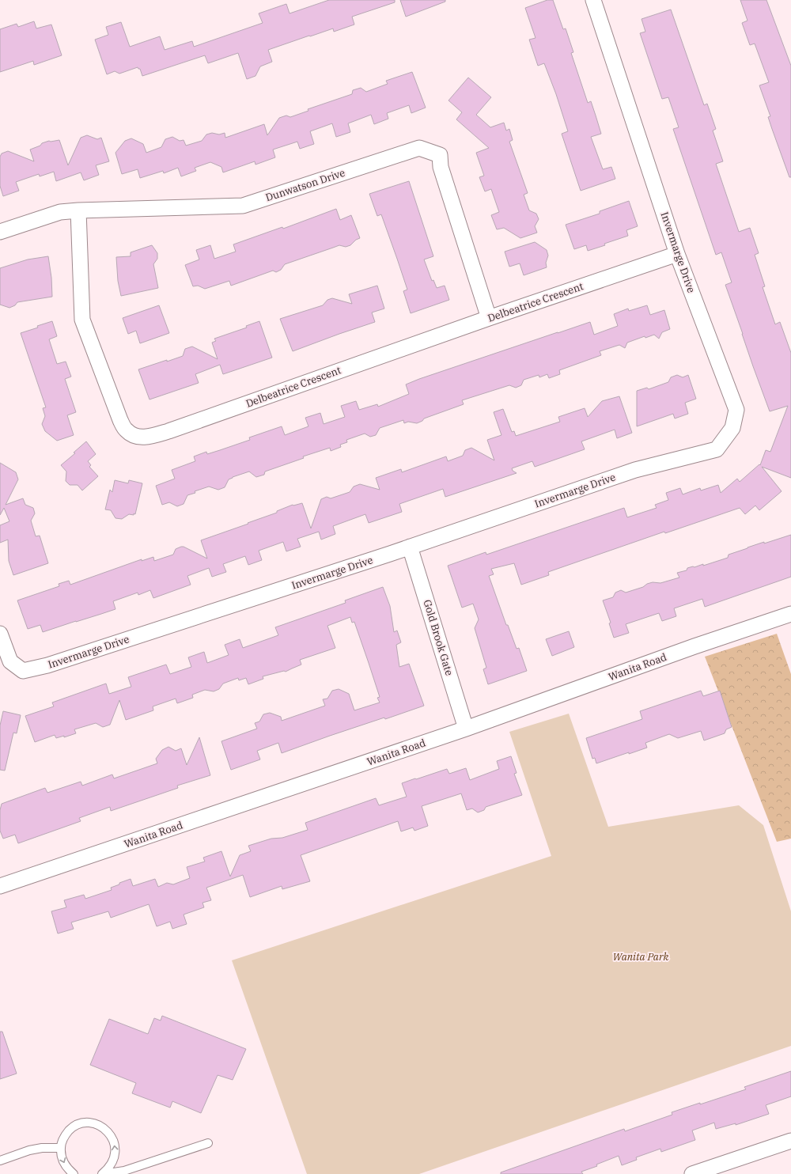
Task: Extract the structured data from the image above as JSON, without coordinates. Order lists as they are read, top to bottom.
{
  "streets": {
    "street": [
      "Dunwatson Drive",
      "Invermarge Drive",
      "Delbeatrice Crescent",
      "Gold Brook Gate",
      "Wanita Road"
    ]
  },
  "crossings": [
    ["Dunwatson Drive", "Delbeatrice Crescent"],
    ["Invermarge Drive", "Delbeatrice Crescent"],
    ["Invermarge Drive", "Gold Brook Gate"],
    ["Gold Brook Gate", "Wanita Road"]
  ],
  "parks": ["Wanita Park"]
}
